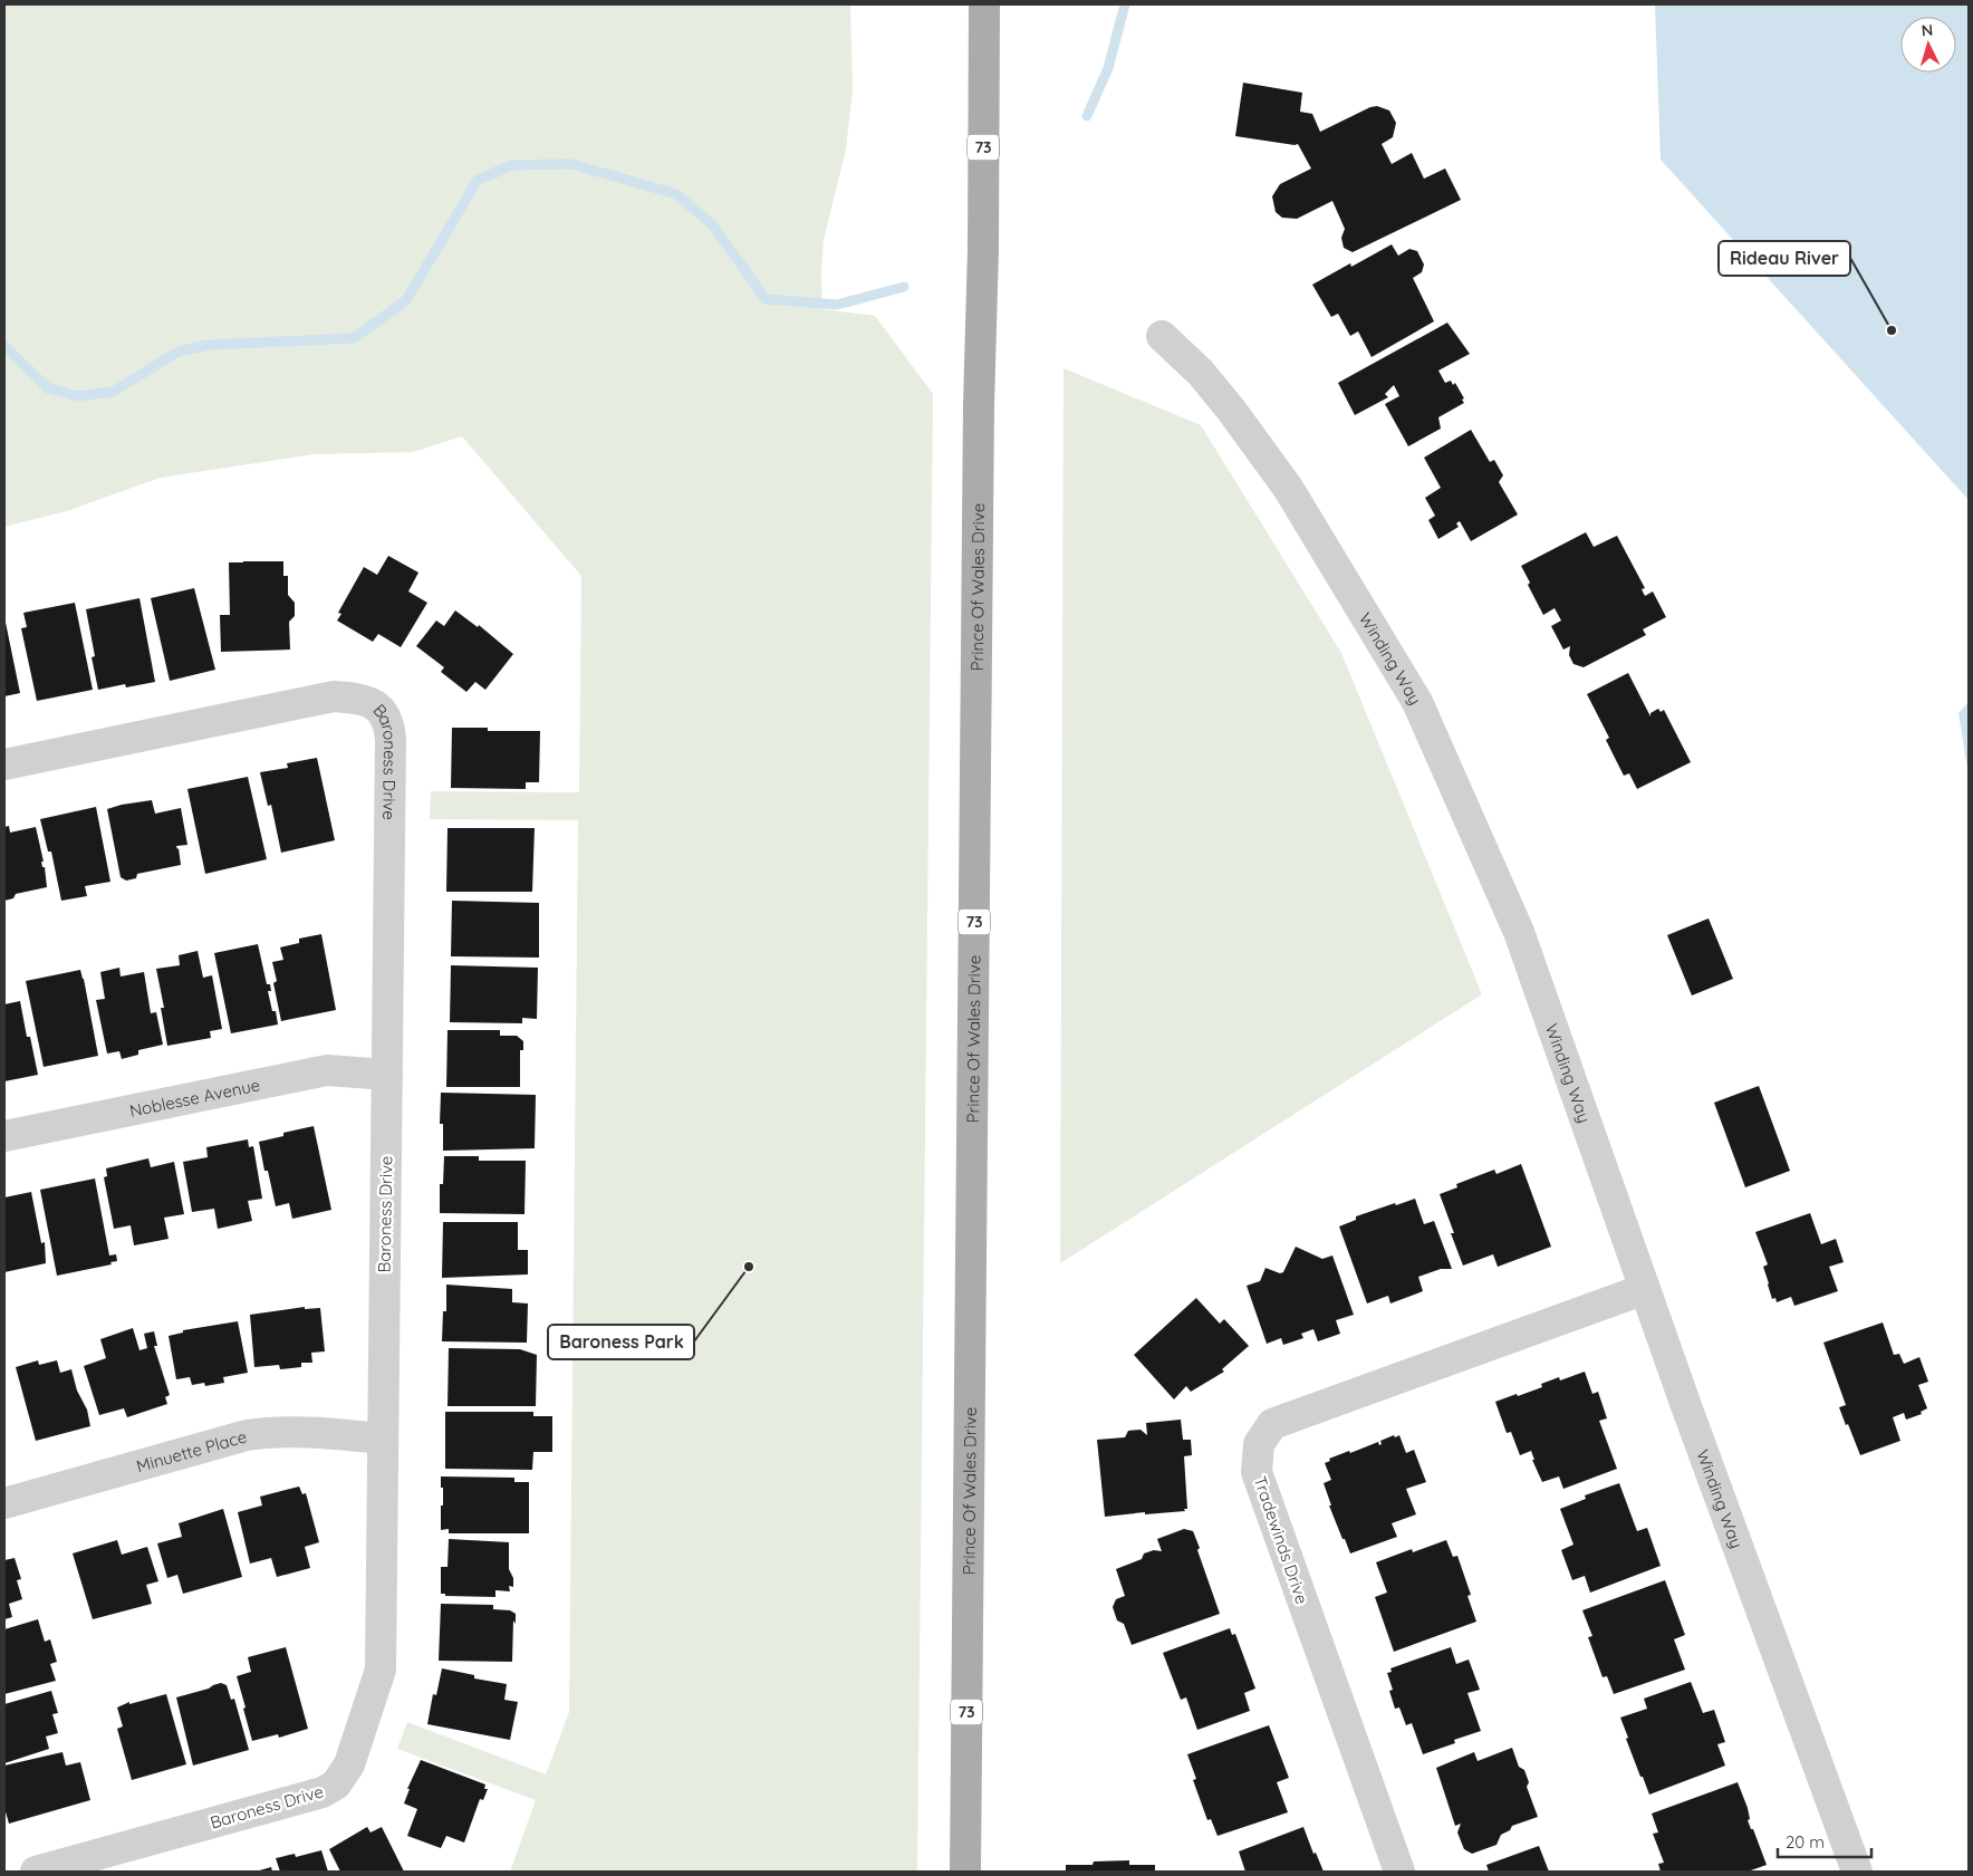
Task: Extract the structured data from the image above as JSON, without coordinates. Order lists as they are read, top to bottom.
{
  "streets": {
    "main road": ["73", "Prince Of Wales Drive"],
    "street": [
      "Winding Way",
      "Baroness Drive",
      "Noblesse Avenue",
      "Minuette Place",
      "Tradewinds Drive"
    ]
  },
  "crossings": [
    ["Winding Way", "Tradewinds Drive"],
    ["Baroness Drive", "Noblesse Avenue"],
    ["Baroness Drive", "Minuette Place"]
  ],
  "places": ["Rideau River", "Baroness Park"],
  "scale_bar": "20 m",
  "north": "top"
}
